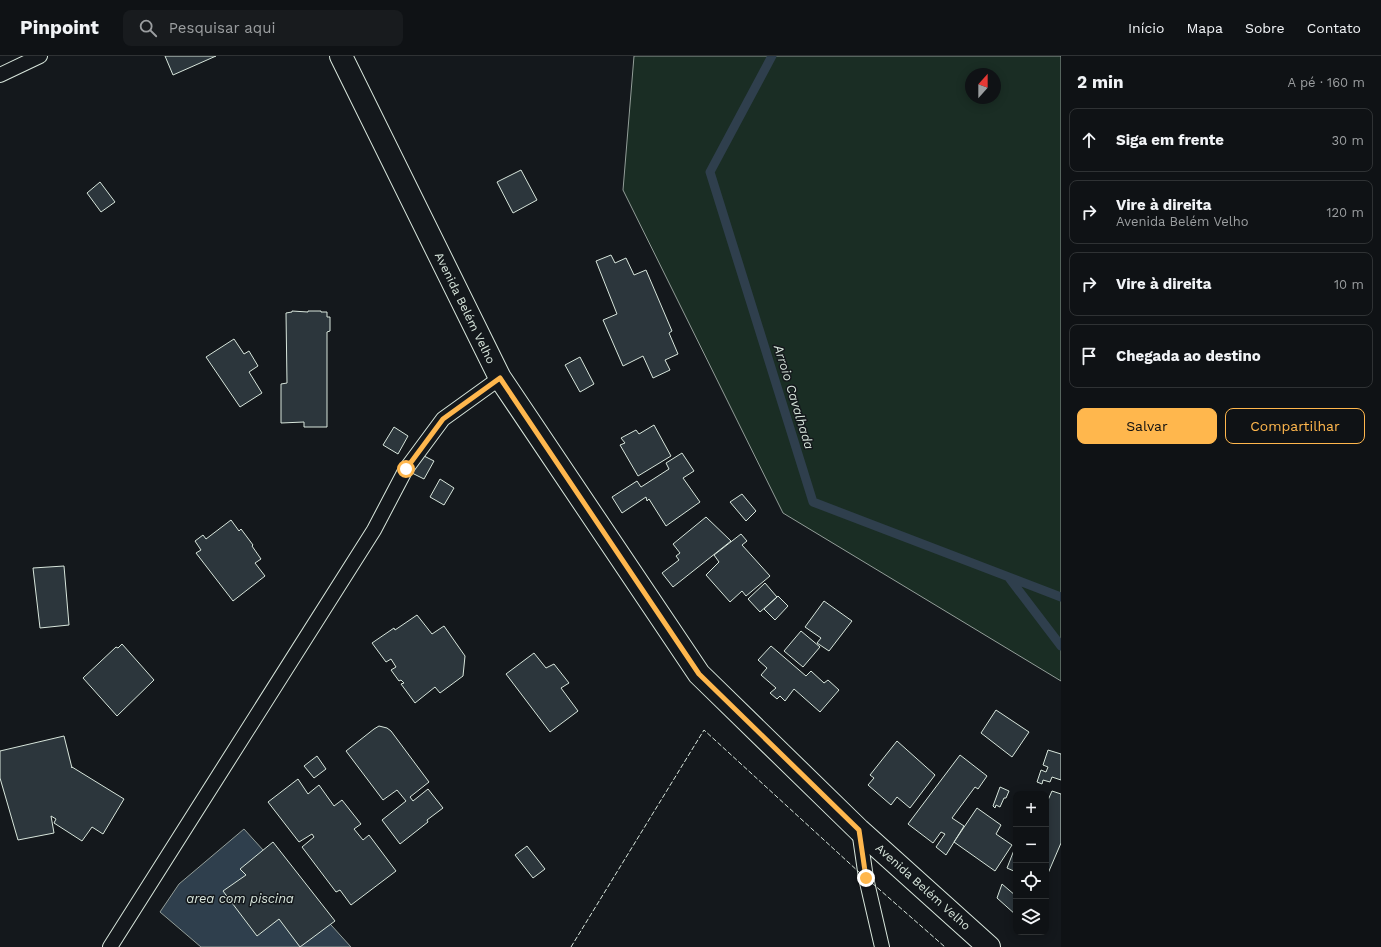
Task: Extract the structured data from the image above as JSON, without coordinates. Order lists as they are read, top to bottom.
{
  "streets": {
    "main road": ["Avenida Belém Velho"]
  },
  "water": ["Arroio Cavalhada", "area com piscina"],
  "north": "top",
  "page": {
    "header": "Pinpoint",
    "search": "Pesquisar aqui",
    "nav": [
      "Início",
      "Mapa",
      "Sobre",
      "Contato"
    ],
    "heading": ["2 min", "A pé · 160 m"],
    "list": [
      ["Siga em frente", "30 m"],
      ["Vire à direita", "Avenida Belém Velho", "120 m"],
      ["Vire à direita", "10 m"],
      "Chegada ao destino"
    ],
    "buttons": ["Salvar", "Compartilhar"],
    "map_buttons": ["+", "−"]
  }
}
